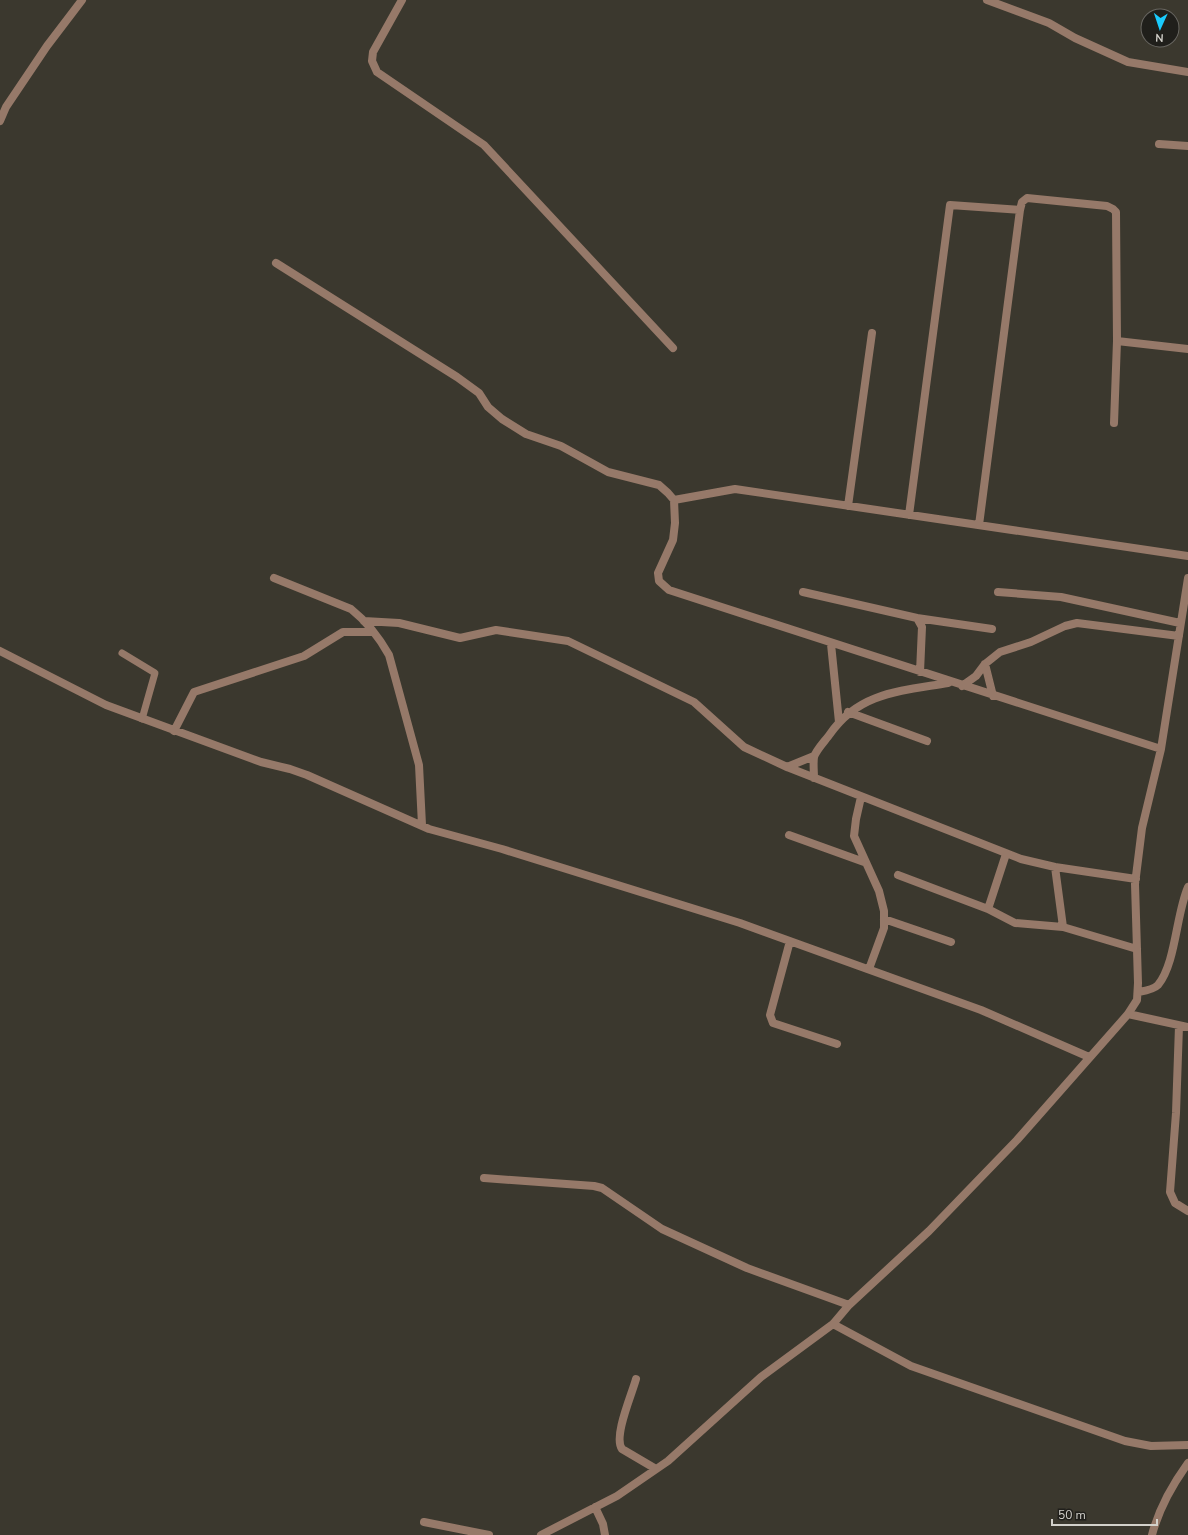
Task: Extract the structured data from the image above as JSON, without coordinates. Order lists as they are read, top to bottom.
{
  "scale_bar": "50 m",
  "north": "bottom"
}
